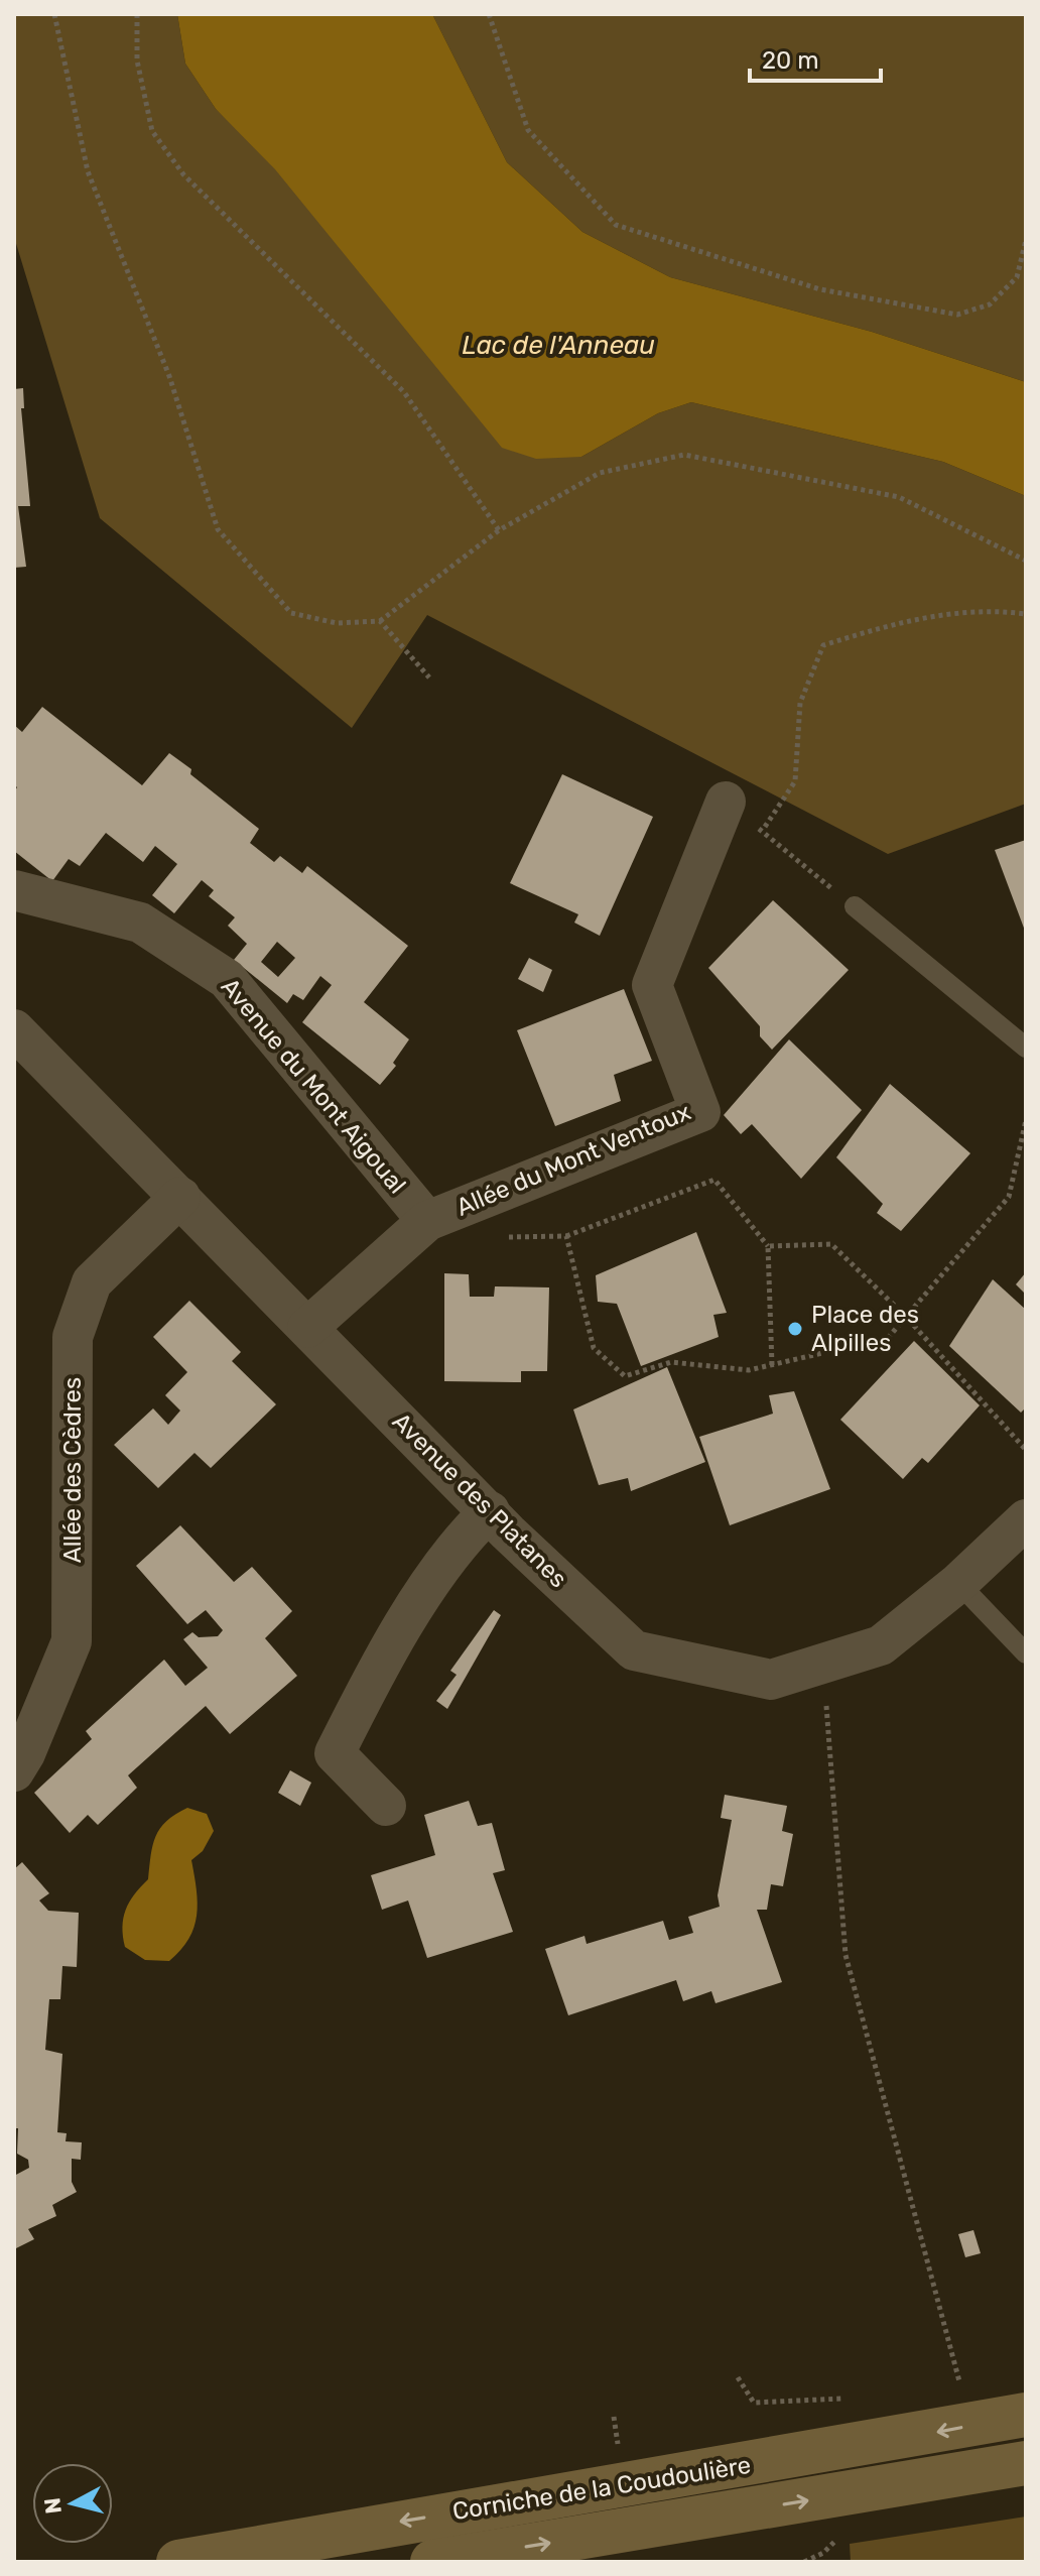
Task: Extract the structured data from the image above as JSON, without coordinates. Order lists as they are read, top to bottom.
{
  "streets": {
    "main road": ["Corniche de la Coudoulière"],
    "street": [
      "Avenue du Mont Aigoual",
      "Allée du Mont Ventoux",
      "Allée des Cèdres",
      "Avenue des Platanes"
    ]
  },
  "crossings": [
    ["Avenue du Mont Aigoual", "Allée du Mont Ventoux"],
    ["Allée du Mont Ventoux", "Avenue des Platanes"],
    ["Allée des Cèdres", "Avenue des Platanes"]
  ],
  "water": ["Lac de l'Anneau"],
  "places": ["Place des Alpilles"],
  "scale_bar": "20 m",
  "north": "left"
}
